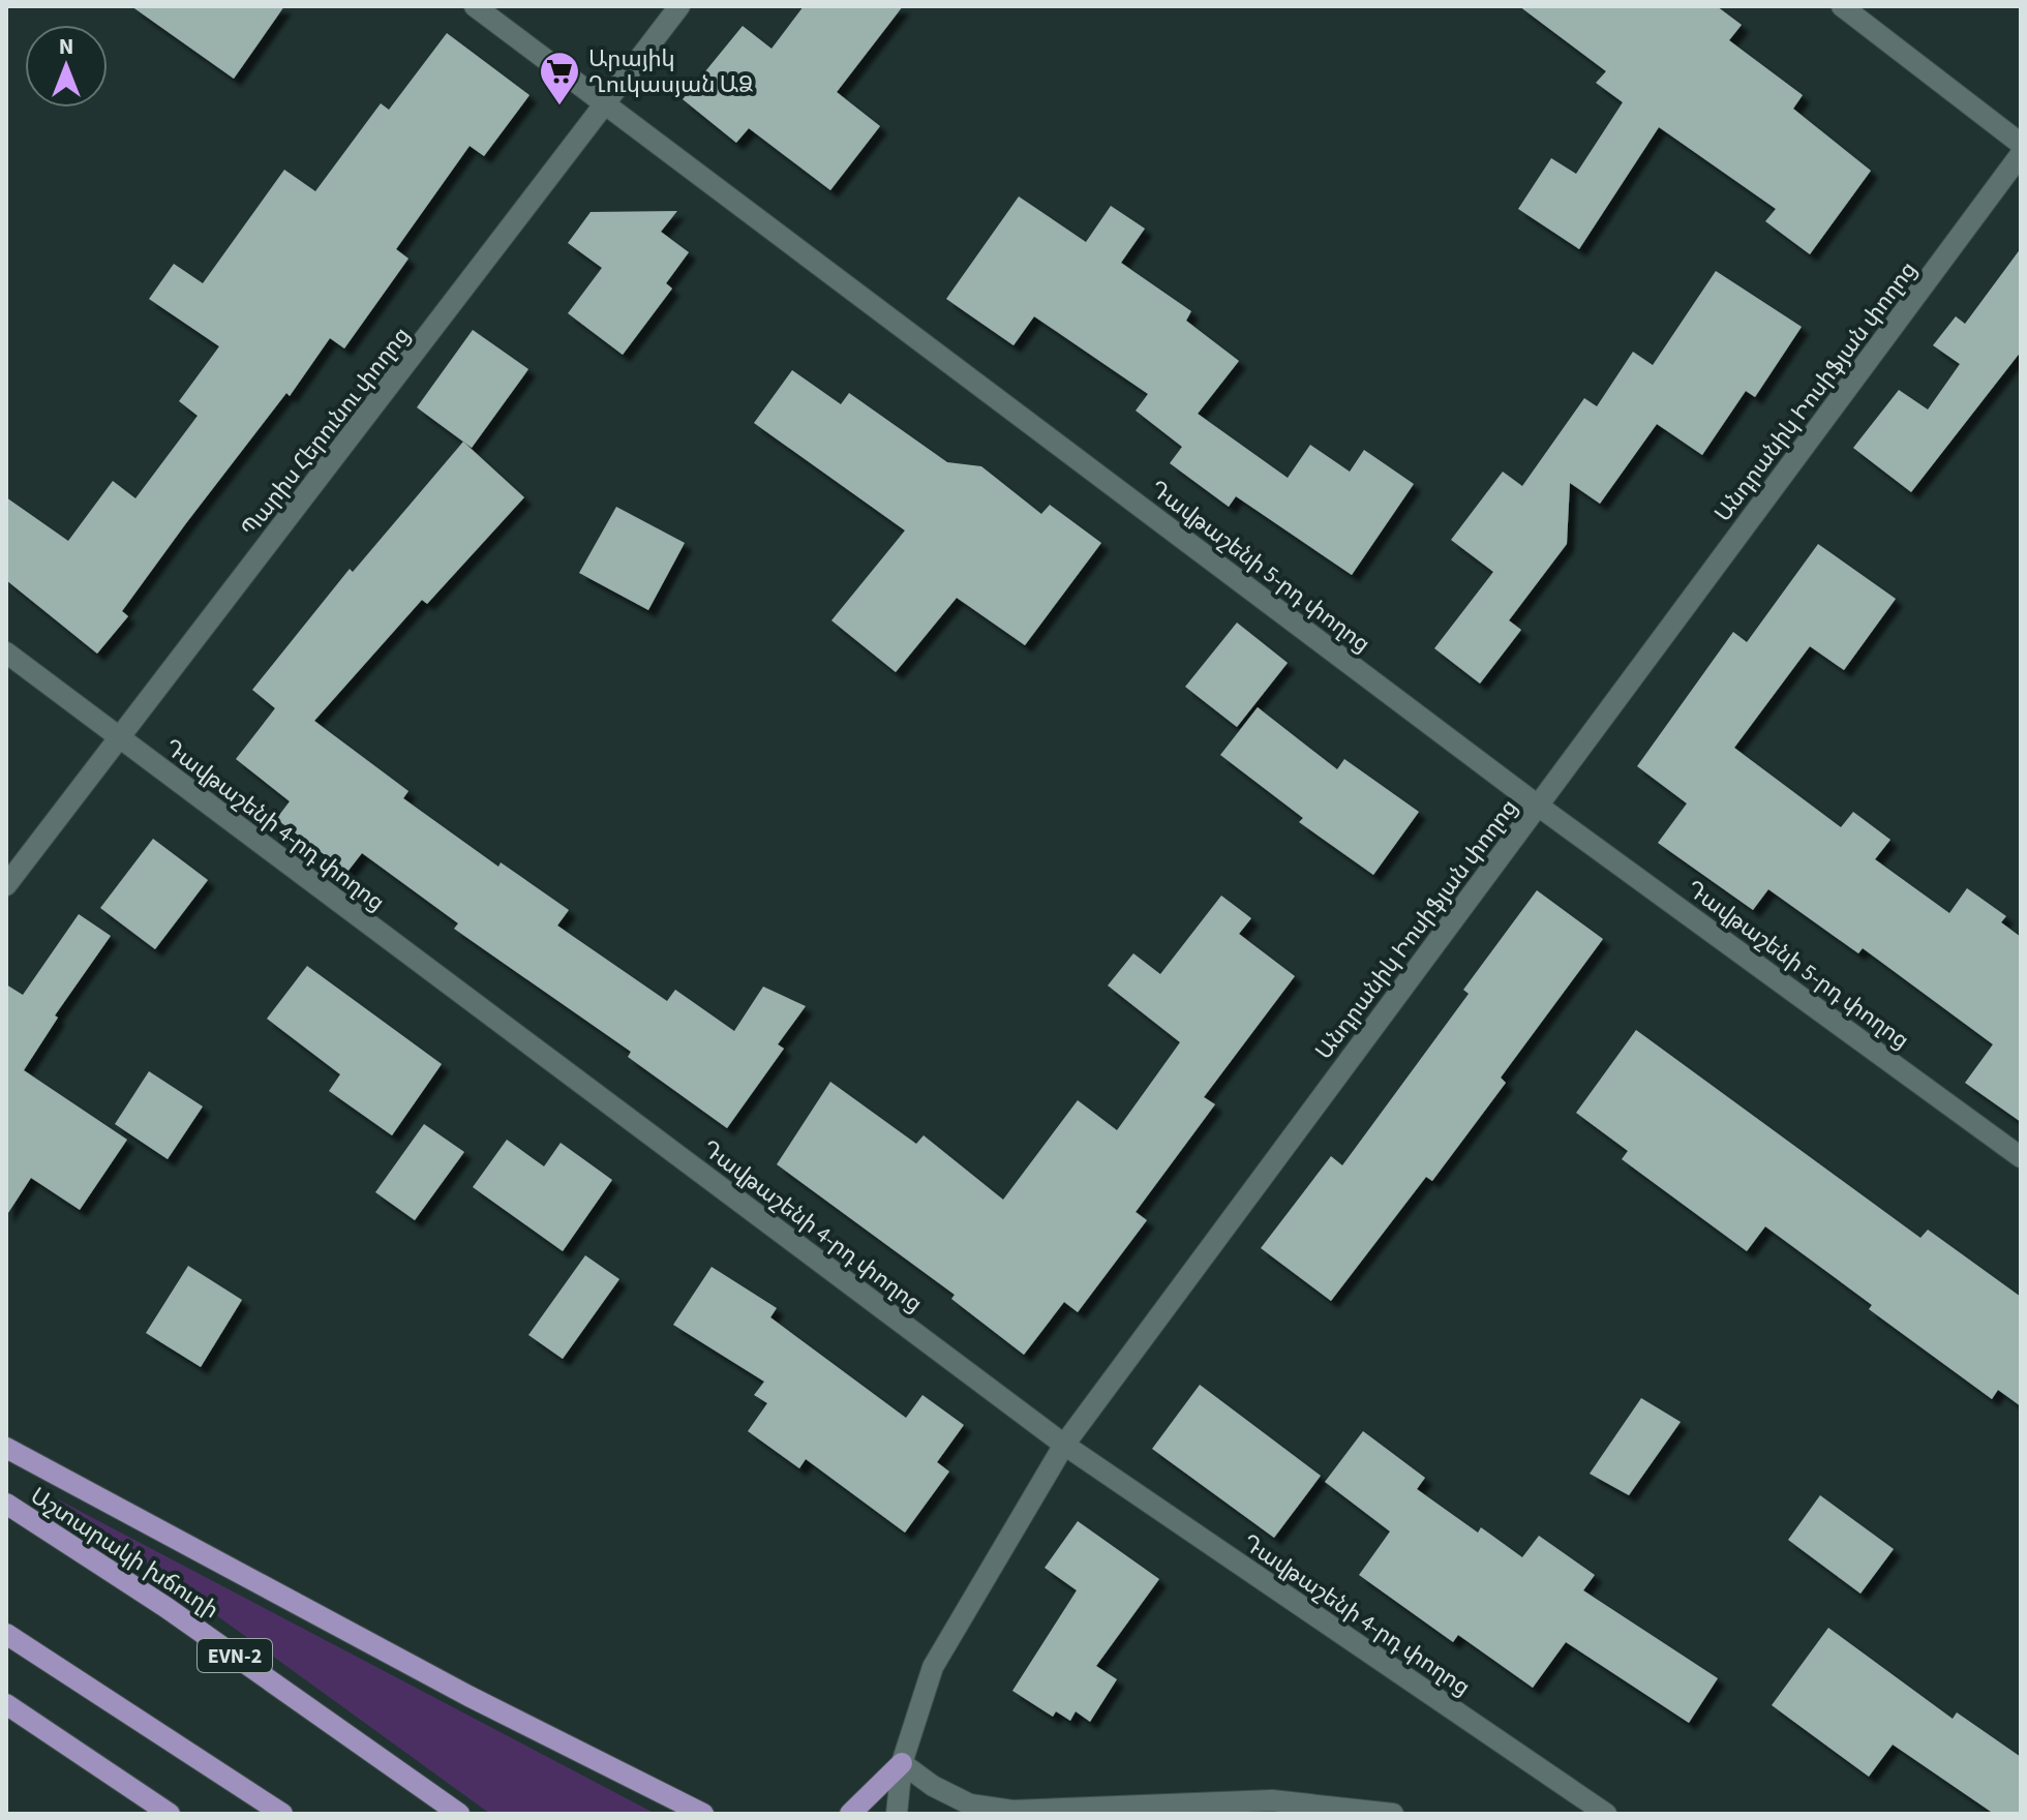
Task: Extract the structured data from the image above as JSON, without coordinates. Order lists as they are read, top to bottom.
{
  "streets": {
    "main road": ["Աշտարակի խճուղի", "EVN-2"],
    "street": [
      "Անդրանիկ Իոսիֆյան փողոց",
      "Պարիս Հերունու փողոց",
      "Դավթաշենի 5-րդ փողոց",
      "Դավթաշենի 4-րդ փողոց"
    ]
  },
  "crossings": [
    ["Անդրանիկ Իոսիֆյան փողոց", "Դավթաշենի 5-րդ փողոց"],
    ["Անդրանիկ Իոսիֆյան փողոց", "Դավթաշենի 4-րդ փողոց"],
    ["Պարիս Հերունու փողոց", "Դավթաշենի 5-րդ փողոց"],
    ["Պարիս Հերունու փողոց", "Դավթաշենի 4-րդ փողոց"]
  ],
  "places": {
    "supermarket": ["Արայիկ Ղուկասյան ԱՁ"]
  },
  "north": "top"
}
